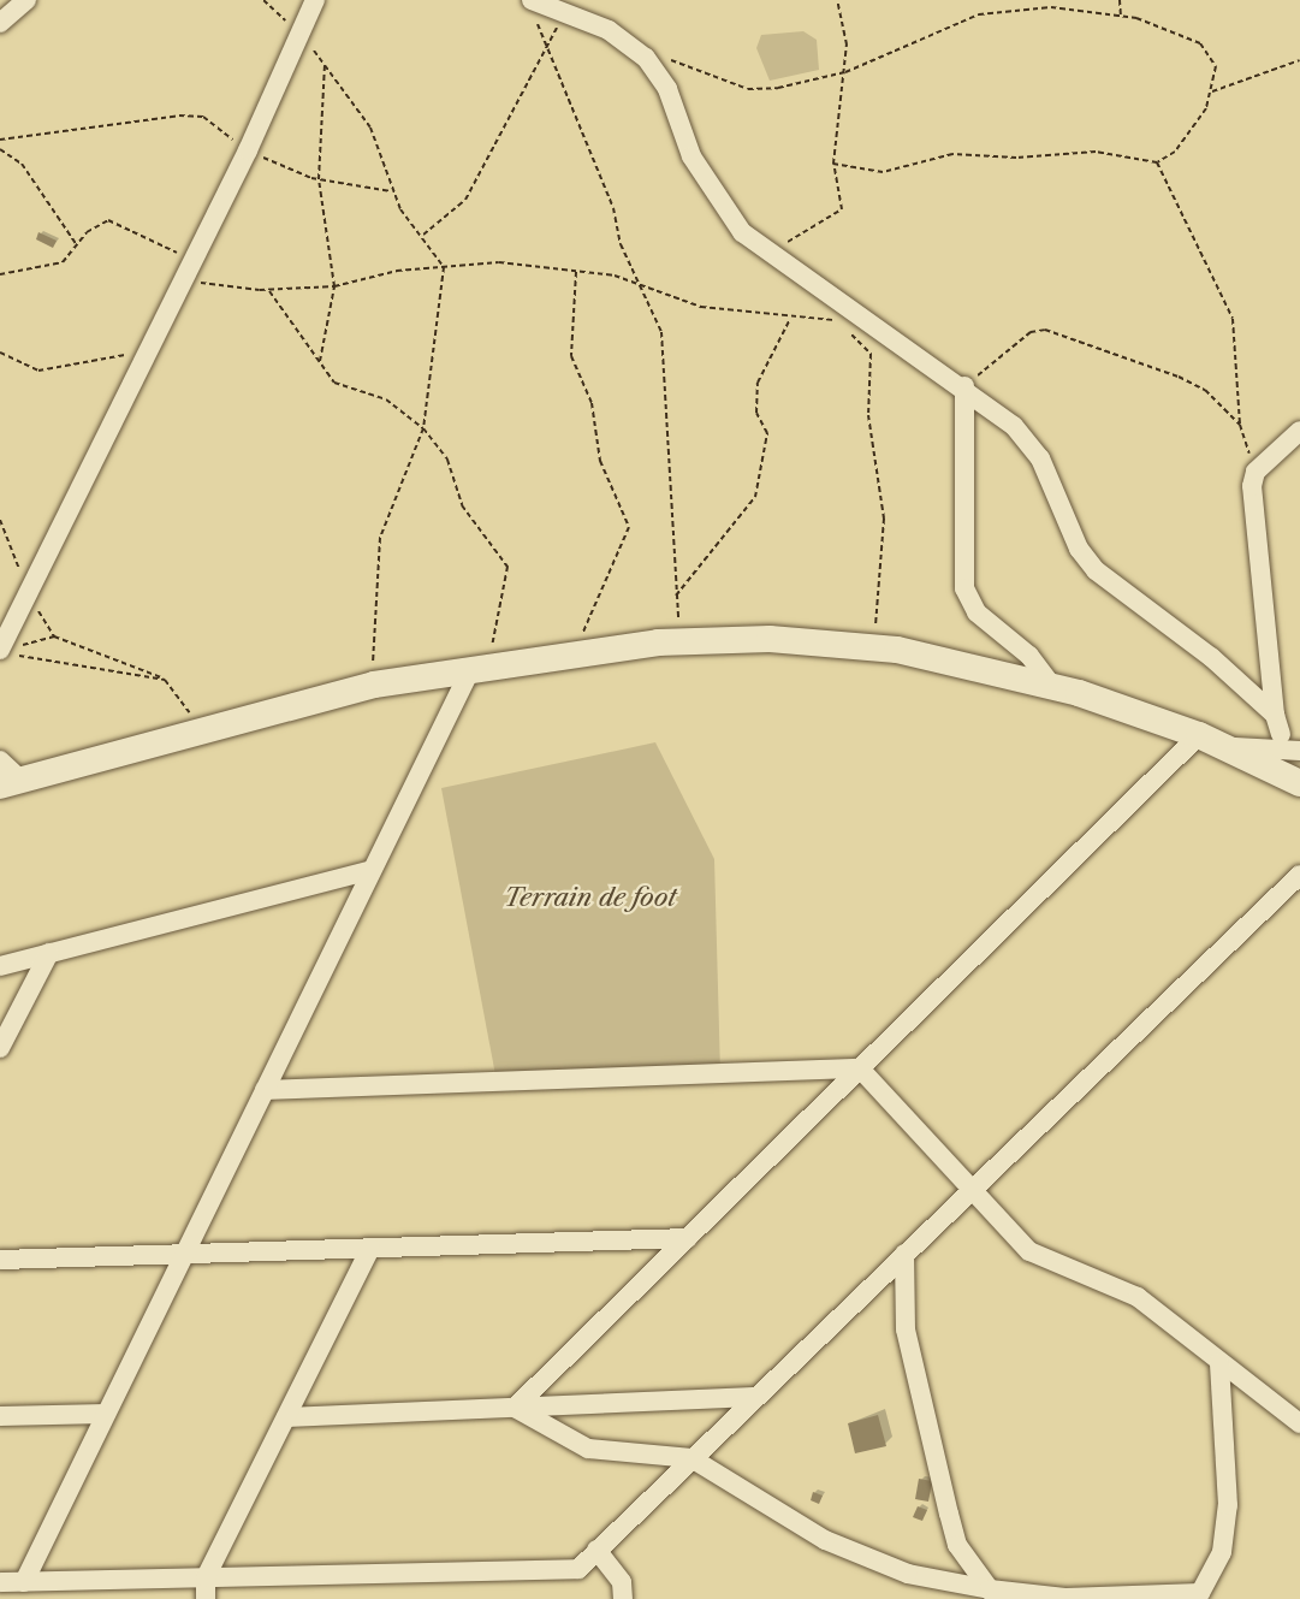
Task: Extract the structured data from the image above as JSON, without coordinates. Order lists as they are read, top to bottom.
{
  "parks": ["Terrain de foot"]
}
